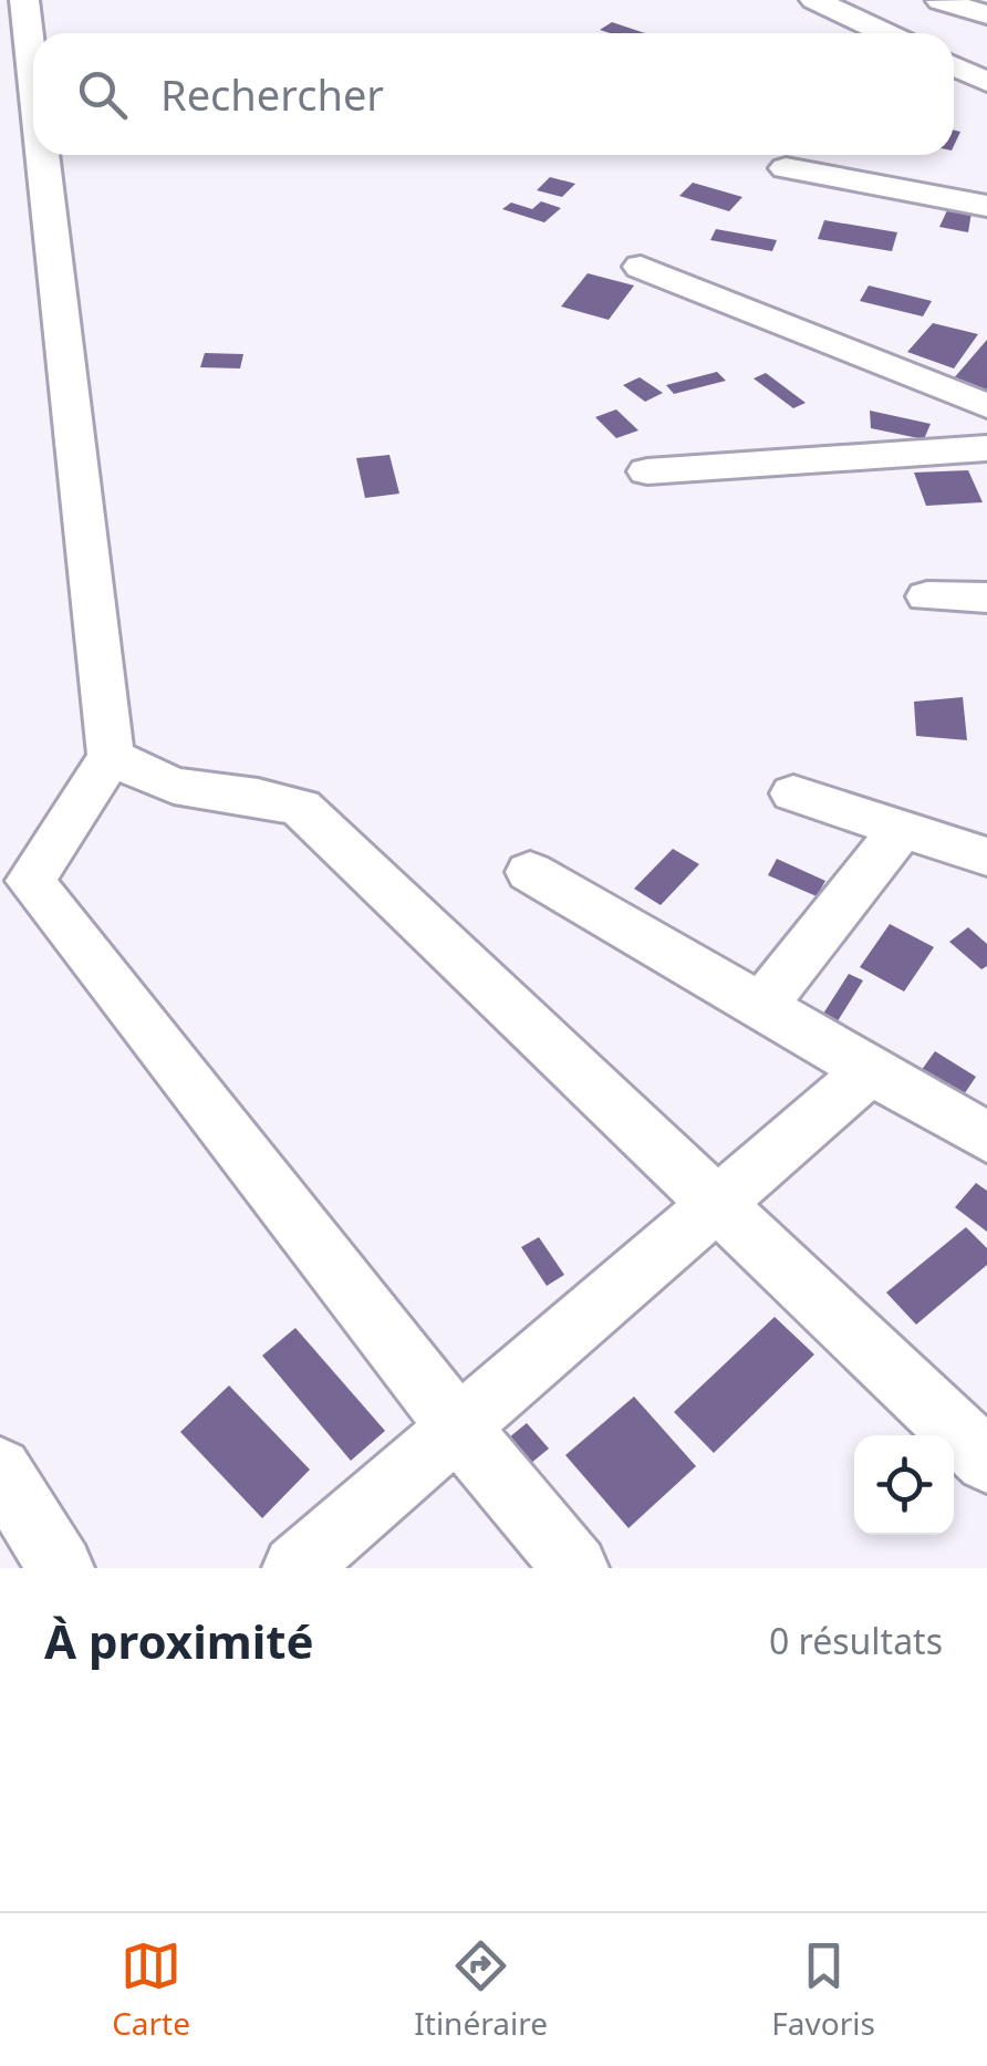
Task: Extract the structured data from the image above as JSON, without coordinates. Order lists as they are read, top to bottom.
{
  "page": {
    "search": "Rechercher",
    "heading": ["À proximité", "0 résultats"],
    "nav": ["Carte", "Itinéraire", "Favoris"]
  }
}
